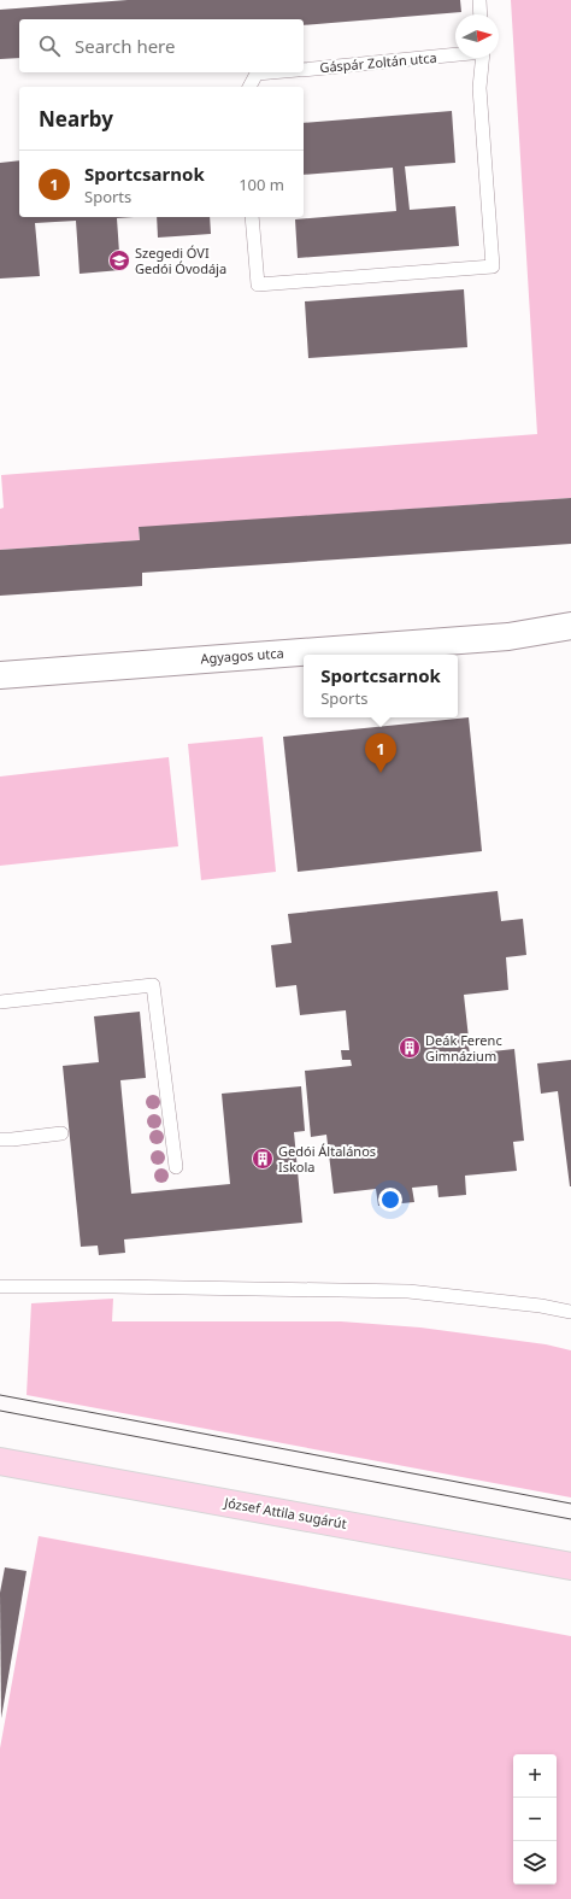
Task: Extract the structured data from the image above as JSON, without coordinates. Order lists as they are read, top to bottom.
{
  "streets": {
    "main road": ["József Attila sugárút"],
    "street": ["Agyagos utca"],
    "lane": ["Gáspár Zoltán utca"]
  },
  "places": {
    "school or university": ["Szegedi ÓVI Gedói Óvodája"],
    "building": ["Deák Ferenc Gimnázium", "Gedói Általános Iskola"]
  },
  "north": "right",
  "page": {
    "search": "Search here",
    "heading": "Nearby",
    "list": [
      {
        "mark": "1",
        "name": "Sportcsarnok",
        "note": "Sports",
        "value": "100 m"
      }
    ],
    "popup": ["Sportcsarnok", "Sports"],
    "pins": "1",
    "map_buttons": ["+", "−"]
  }
}
